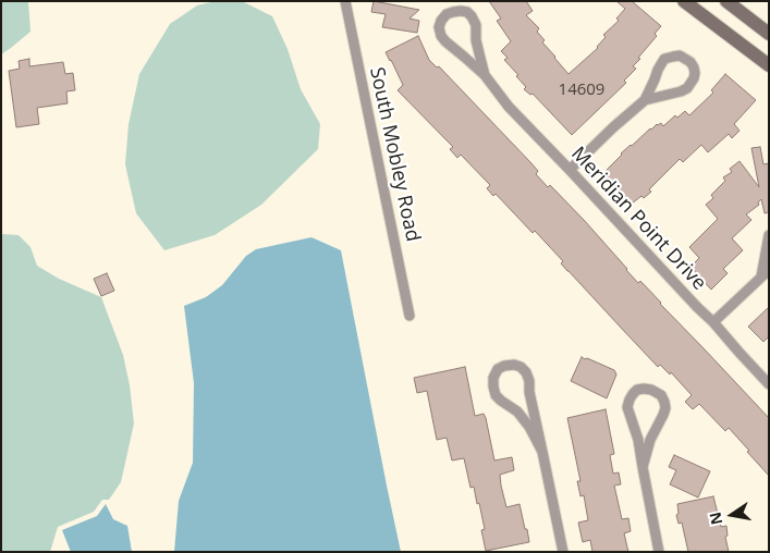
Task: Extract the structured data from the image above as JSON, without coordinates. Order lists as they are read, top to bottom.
{
  "streets": {
    "street": ["South Mobley Road", "Meridian Point Drive"]
  },
  "house_numbers": ["14609"],
  "north": "left"
}
